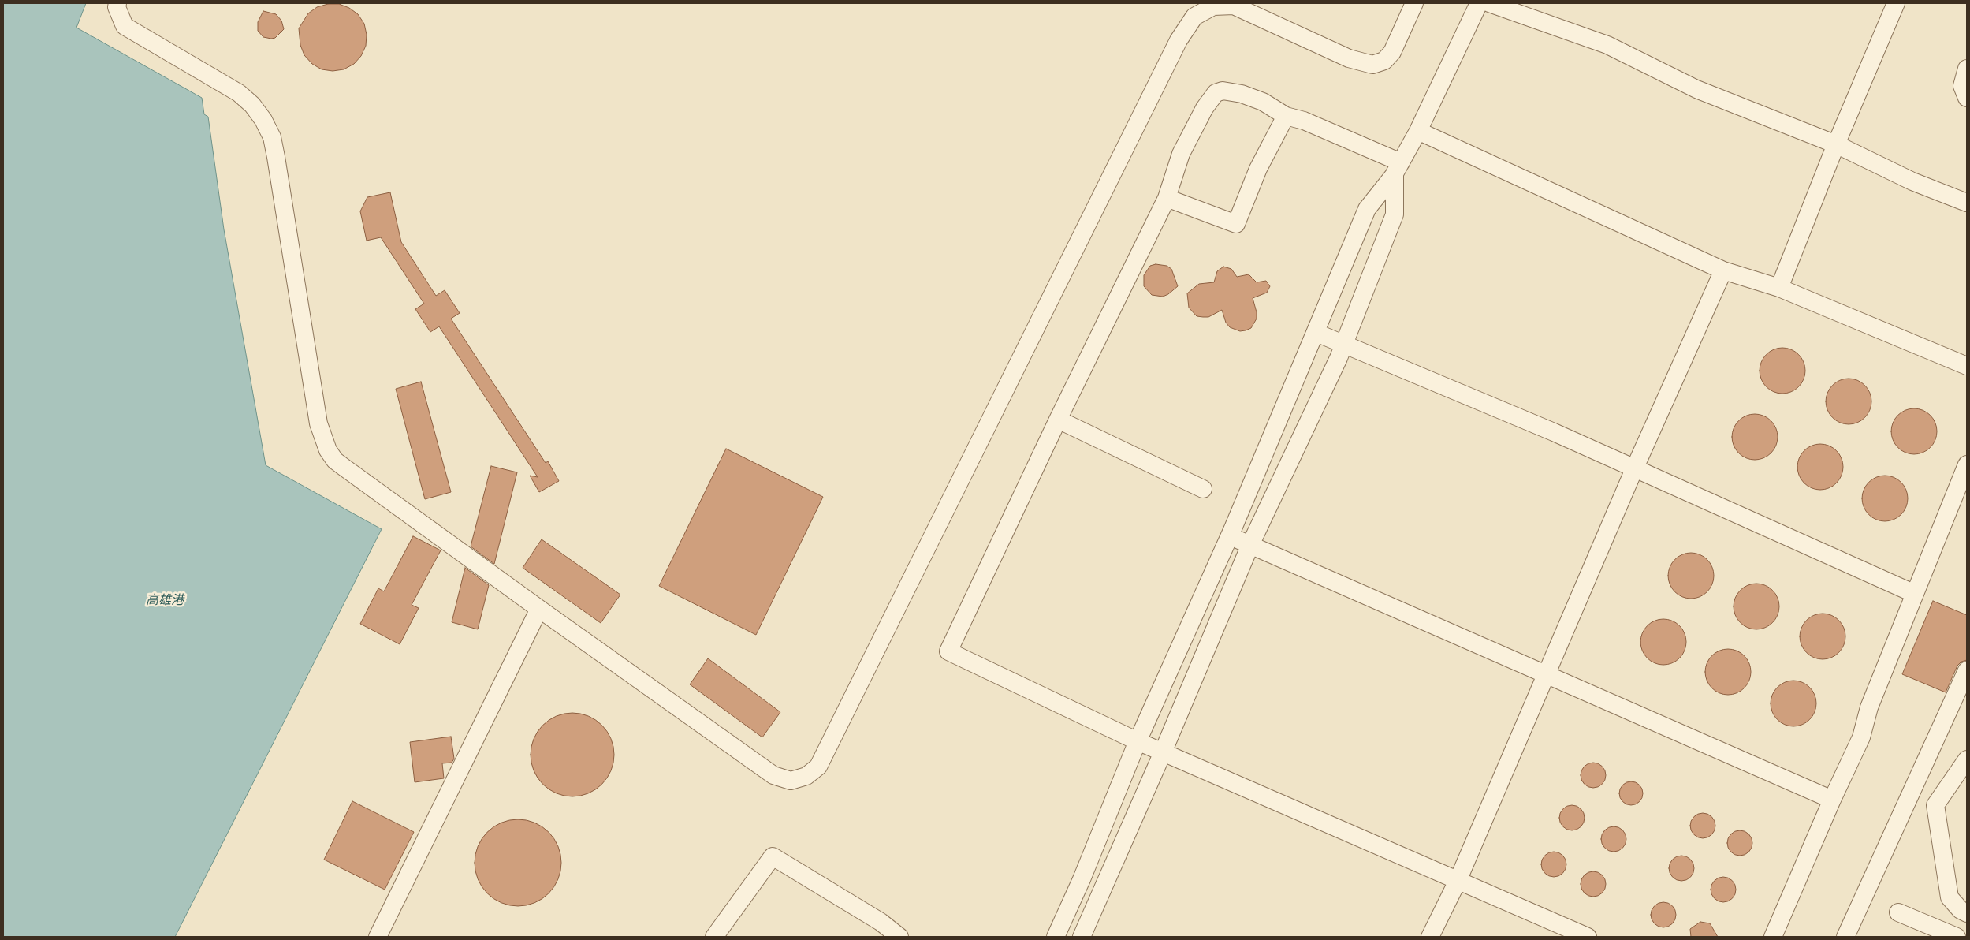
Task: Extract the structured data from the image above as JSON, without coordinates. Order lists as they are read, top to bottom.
{
  "water": ["高雄港"]
}
